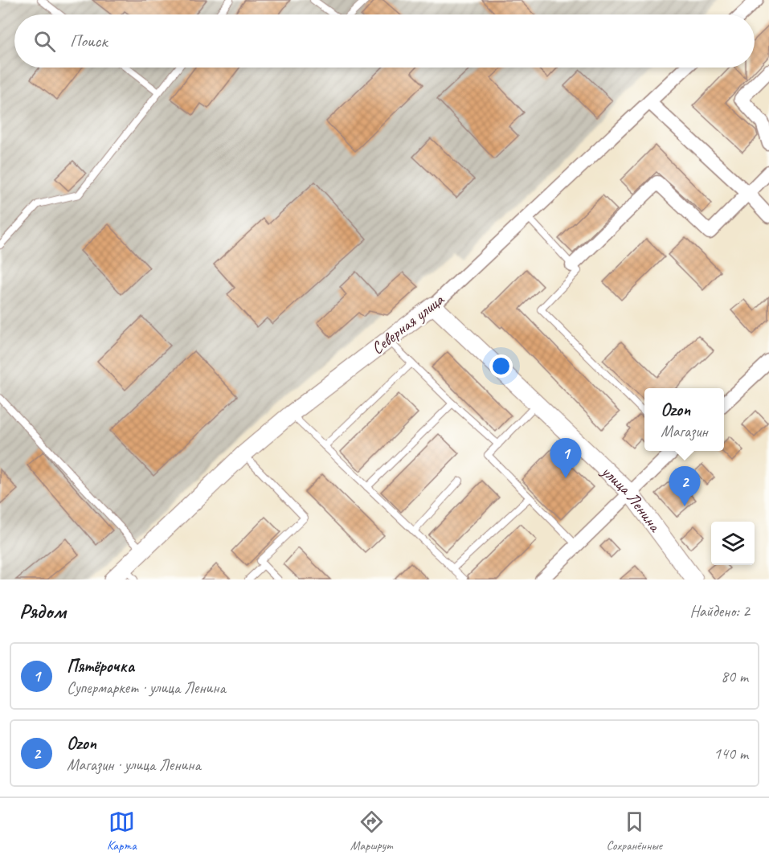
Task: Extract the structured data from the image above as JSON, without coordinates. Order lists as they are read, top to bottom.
{
  "streets": {
    "street": ["Северная улица", "улица Ленина"]
  },
  "crossings": [
    ["Северная улица", "улица Ленина"]
  ],
  "page": {
    "search": "Поиск",
    "popup": ["Ozon", "Магазин"],
    "pins": ["1", "2"],
    "heading": ["Рядом", "Найдено: 2"],
    "list": [
      {
        "mark": "1",
        "name": "Пятёрочка",
        "note": "Супермаркет · улица Ленина",
        "value": "80 m"
      },
      {
        "mark": "2",
        "name": "Ozon",
        "note": "Магазин · улица Ленина",
        "value": "140 m"
      }
    ],
    "nav": ["Карта", "Маршрут", "Сохранённые"]
  }
}
